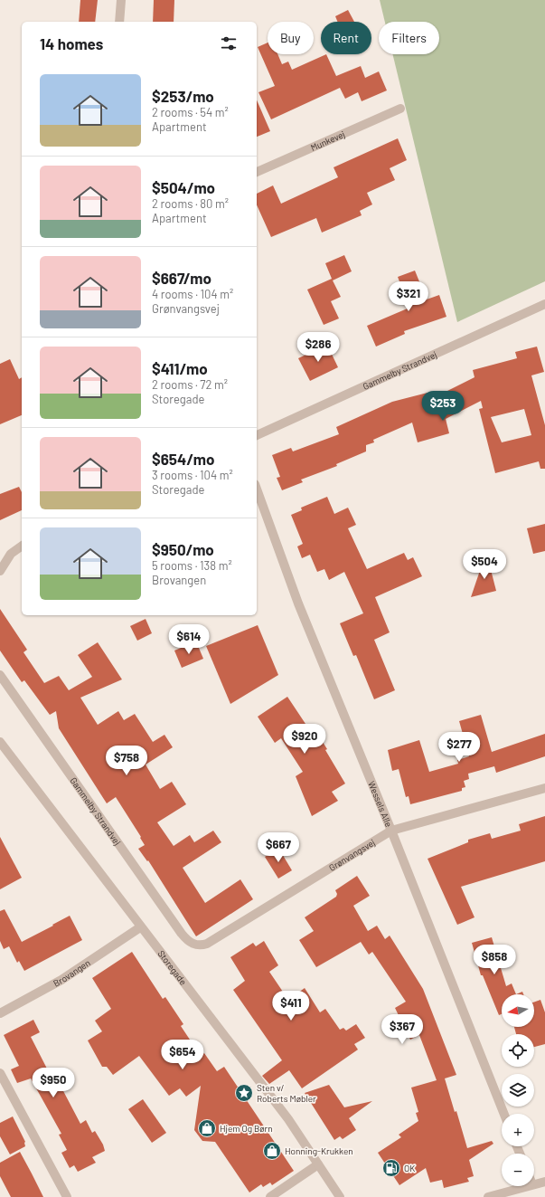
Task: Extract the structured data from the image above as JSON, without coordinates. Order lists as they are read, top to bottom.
{
  "streets": {
    "street": [
      "Munkevej",
      "Gammelby Strandvej",
      "Wessels Alle",
      "Grønvangsvej",
      "Storegade",
      "Brovangen"
    ]
  },
  "crossings": [
    ["Gammelby Strandvej", "Grønvangsvej"],
    ["Wessels Alle", "Grønvangsvej"],
    ["Storegade", "Brovangen"]
  ],
  "places": {
    "place": ["Sten v/ Roberts Møbler"],
    "shop": ["Hjem Og Børn", "Honning-Krukken"],
    "fuel station": ["OK"]
  },
  "north": "left",
  "page": {
    "chip": ["Buy", "Rent", "Filters"],
    "heading": "14 homes",
    "list": [
      {
        "name": "$253/mo",
        "note": "2 rooms · 54 m² · Apartment"
      },
      {
        "name": "$504/mo",
        "note": "2 rooms · 80 m² · Apartment"
      },
      {
        "name": "$667/mo",
        "note": "4 rooms · 104 m² · Grønvangsvej"
      },
      {
        "name": "$411/mo",
        "note": "2 rooms · 72 m² · Storegade"
      },
      {
        "name": "$654/mo",
        "note": "3 rooms · 104 m² · Storegade"
      },
      {
        "name": "$950/mo",
        "note": "5 rooms · 138 m² · Brovangen"
      }
    ],
    "price": [
      "$321",
      "$286",
      "$253",
      "$504",
      "$614",
      "$920",
      "$277",
      "$758",
      "$667",
      "$858",
      "$411",
      "$367",
      "$654",
      "$950"
    ],
    "map_buttons": ["+", "−"]
  }
}
